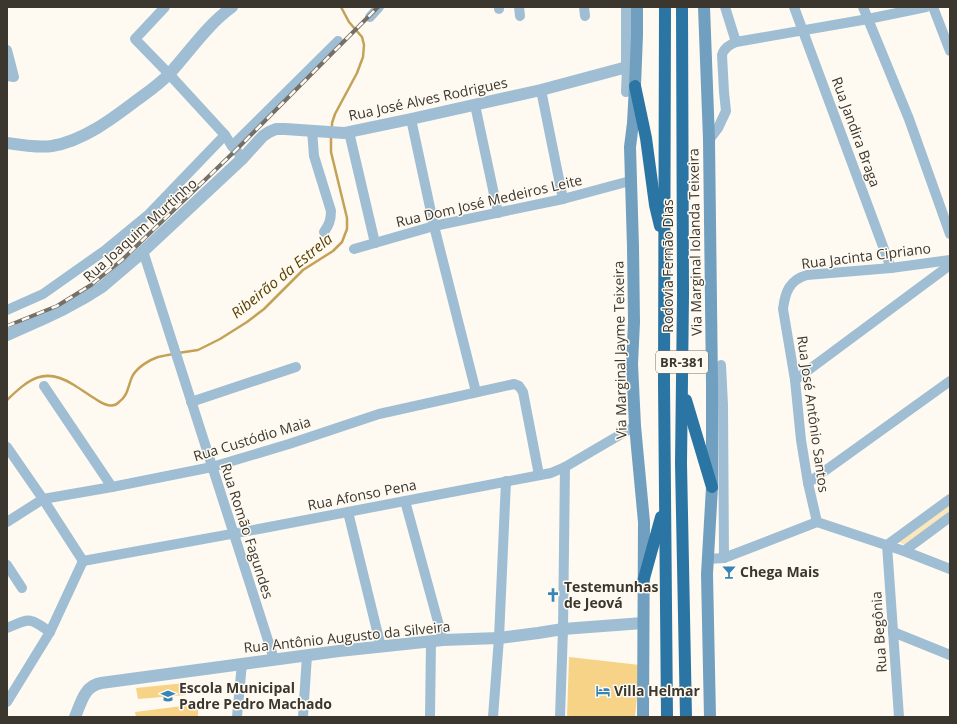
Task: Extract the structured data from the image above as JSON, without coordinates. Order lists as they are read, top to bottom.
{
  "streets": {
    "highway": ["Rodovia Fernão Dias", "BR-381"],
    "main road": ["Via Marginal Iolanda Teixeira", "Via Marginal Jayme Teixeira"],
    "street": [
      "Rua José Alves Rodrigues",
      "Rua Jandira Braga",
      "Rua Dom José Medeiros Leite",
      "Rua Joaquim Murtinho",
      "Rua Jacinta Cipriano",
      "Rua José Antônio Santos",
      "Rua Custódio Maia",
      "Rua Afonso Pena",
      "Rua Romão Fagundes",
      "Rua Begônia",
      "Rua Antônio Augusto da Silveira"
    ]
  },
  "crossings": [
    ["Rua José Alves Rodrigues", "Rua Joaquim Murtinho"],
    ["Rua Jandira Braga", "Rua Jacinta Cipriano"],
    ["Rua Dom José Medeiros Leite", "Via Marginal Jayme Teixeira"],
    ["Rua Joaquim Murtinho", "Rua Romão Fagundes"],
    ["Rua Jacinta Cipriano", "Rua José Antônio Santos"],
    ["Via Marginal Jayme Teixeira", "Rua Afonso Pena"],
    ["Via Marginal Jayme Teixeira", "Rua Antônio Augusto da Silveira"],
    ["Rua Custódio Maia", "Rua Afonso Pena"],
    ["Rua Custódio Maia", "Rua Romão Fagundes"],
    ["Rua Afonso Pena", "Rua Romão Fagundes"],
    ["Rua Romão Fagundes", "Rua Antônio Augusto da Silveira"]
  ],
  "water": ["Ribeirão da Estrela"],
  "places": {
    "bar": ["Chega Mais"],
    "church": ["Testemunhas de Jeová"],
    "hotel": ["Villa Helmar"],
    "school or university": ["Escola Municipal Padre Pedro Machado"]
  }
}
